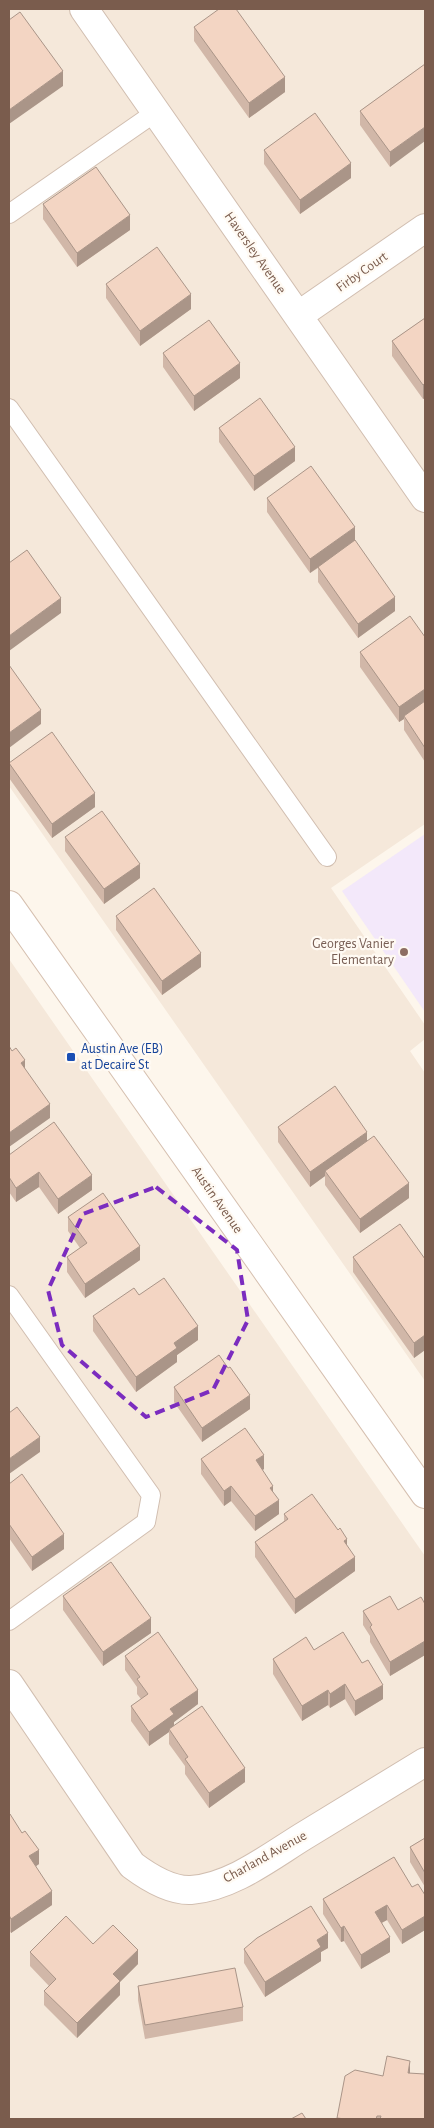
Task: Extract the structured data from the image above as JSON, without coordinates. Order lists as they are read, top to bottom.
{
  "streets": {
    "street": [
      "Haversley Avenue",
      "Firby Court",
      "Austin Avenue",
      "Charland Avenue"
    ]
  },
  "crossings": [
    ["Haversley Avenue", "Firby Court"]
  ],
  "places": {
    "other": ["Georges Vanier Elementary"],
    "transit": ["Austin Ave (EB) at Decaire St"]
  }
}
